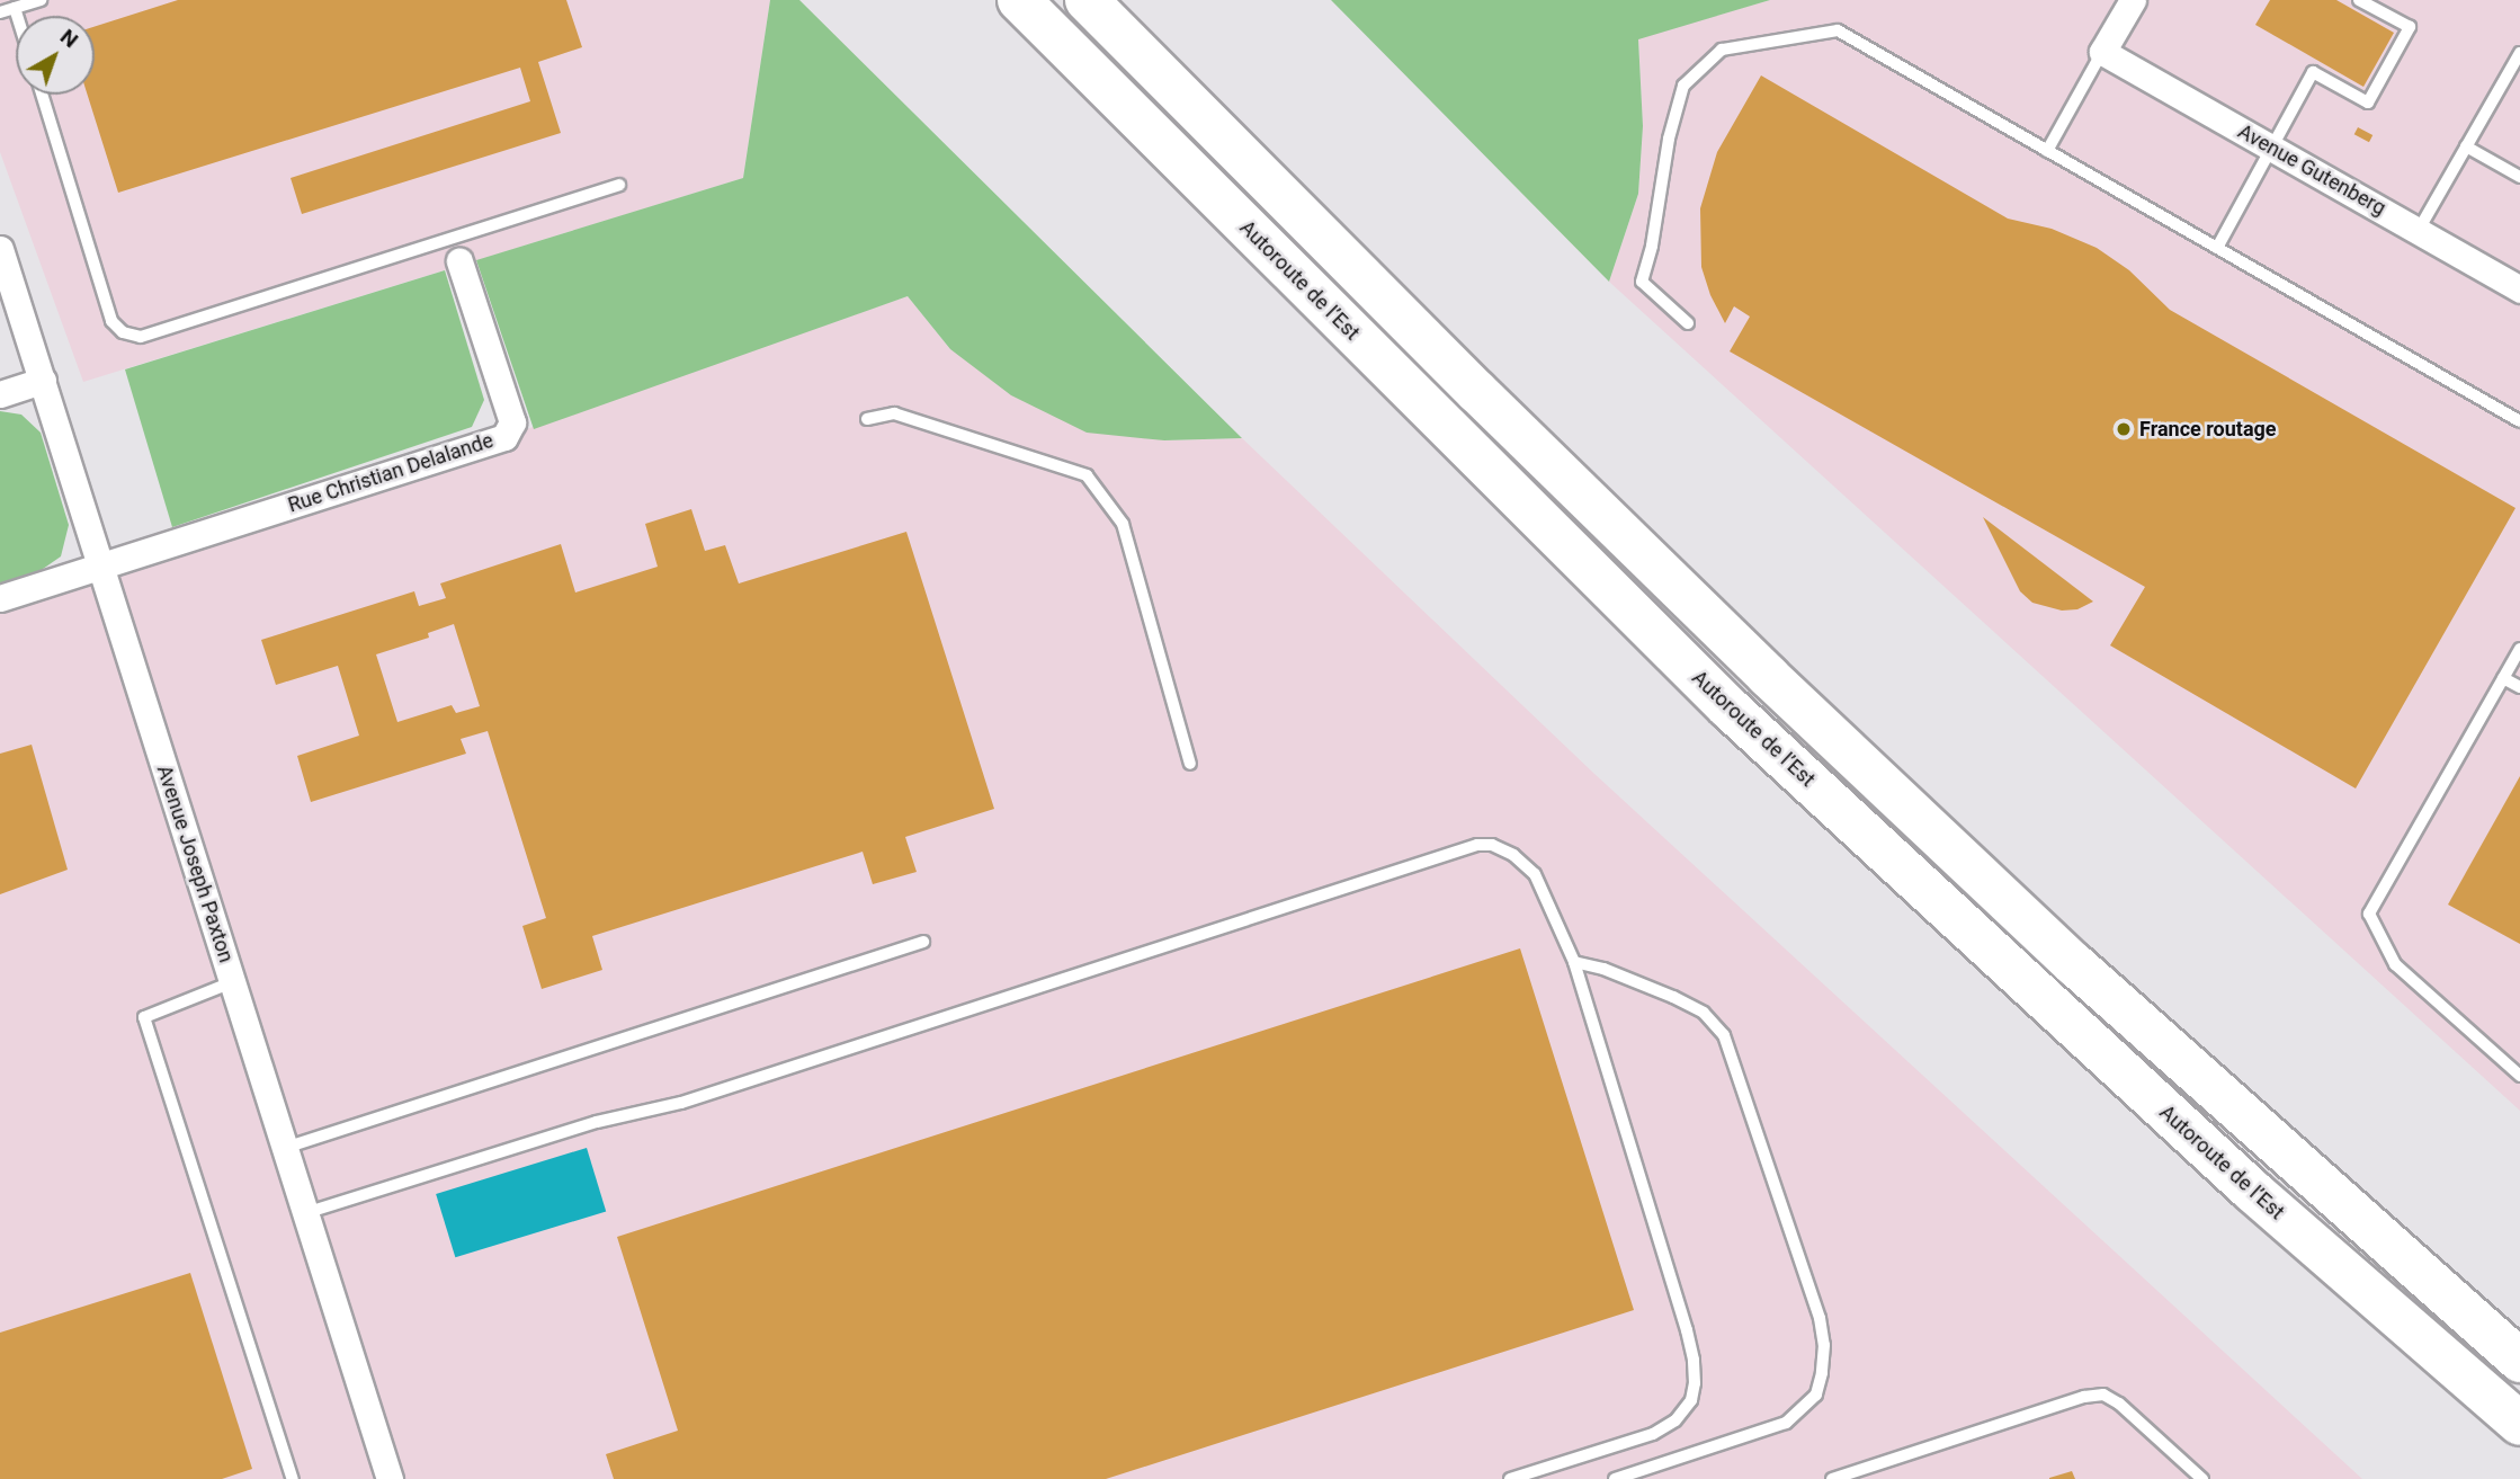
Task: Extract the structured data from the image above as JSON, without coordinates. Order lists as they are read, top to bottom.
{
  "streets": {
    "highway": ["Autoroute de l’Est"],
    "street": ["Avenue Gutenberg", "Rue Christian Delalande", "Avenue Joseph Paxton"]
  },
  "crossings": [
    ["Rue Christian Delalande", "Avenue Joseph Paxton"]
  ],
  "places": ["France routage"],
  "north": "top right"
}
